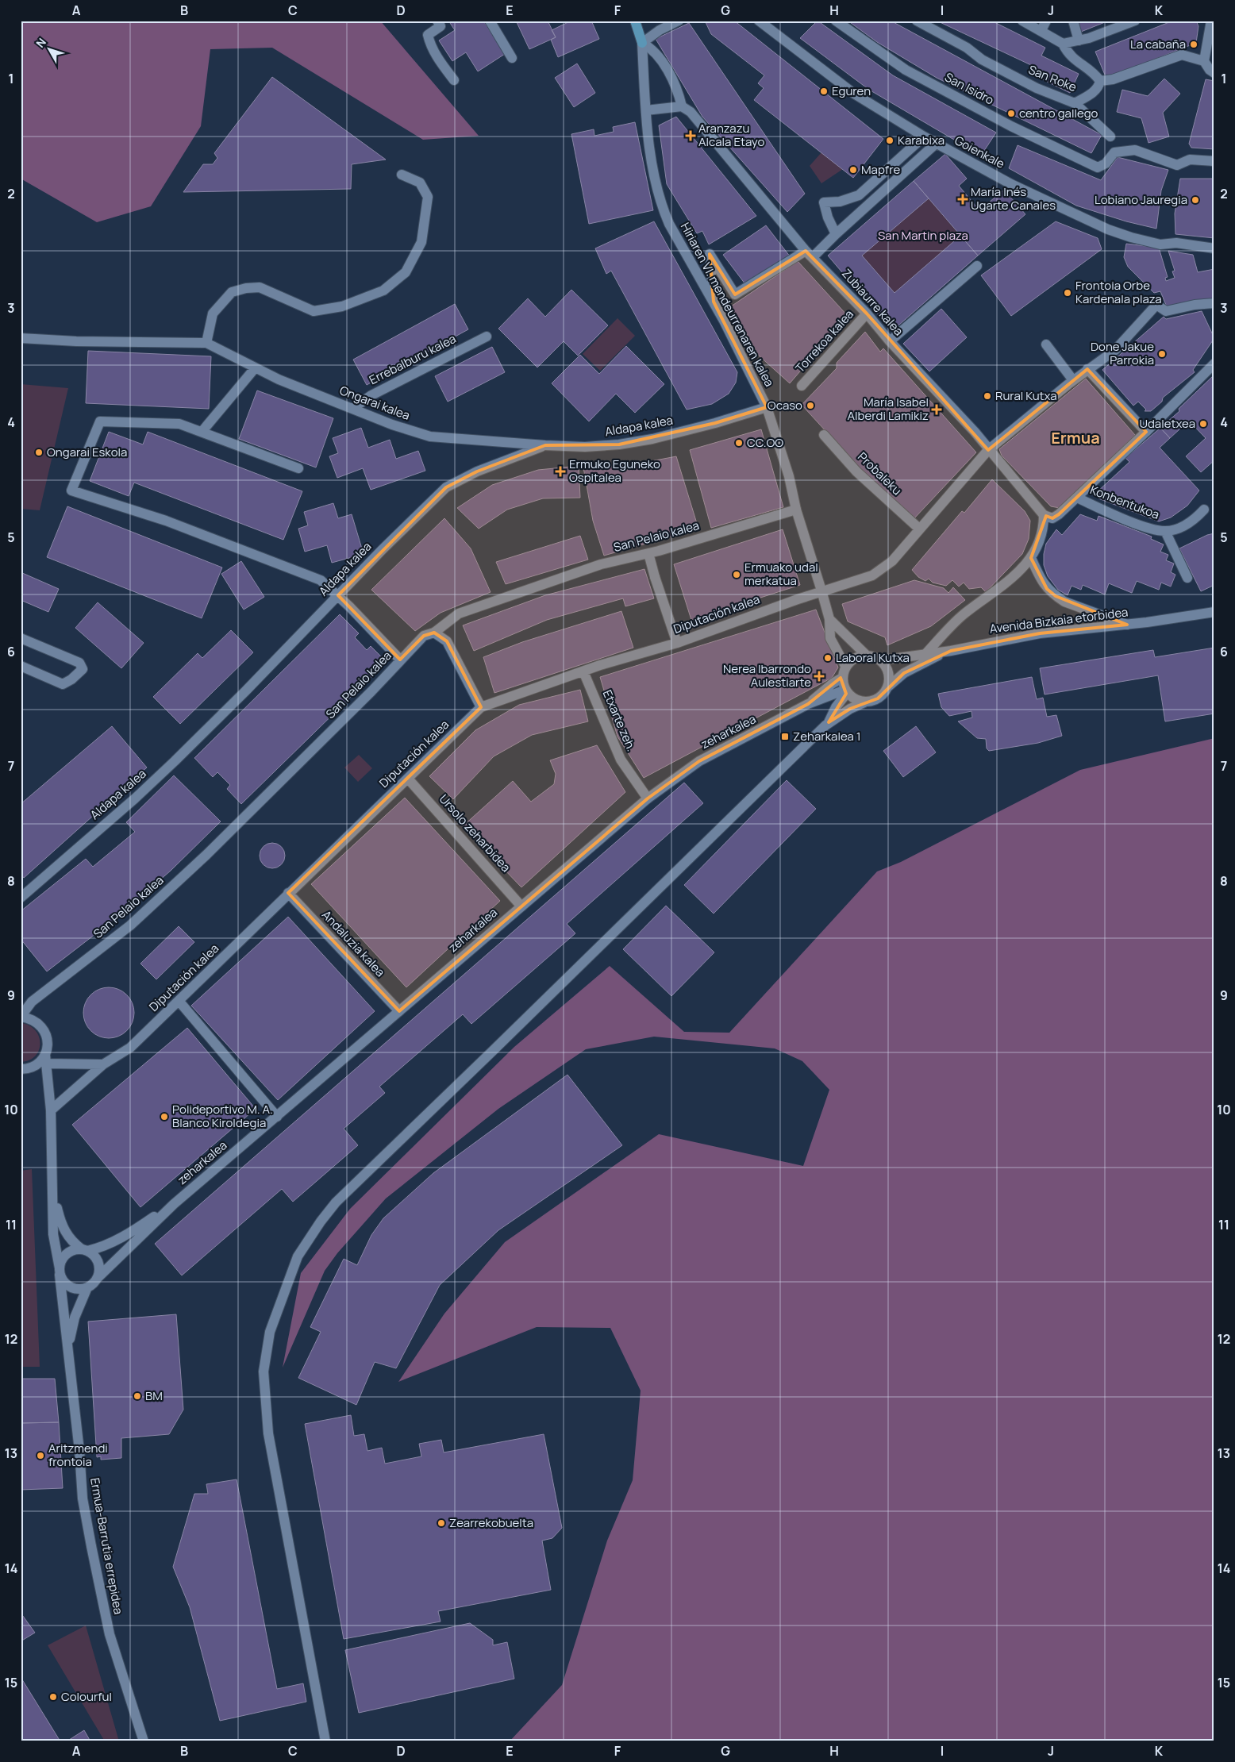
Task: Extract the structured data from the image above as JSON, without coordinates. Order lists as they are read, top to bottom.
{
  "streets": {
    "street": [
      "San Roke",
      "San Isidro",
      "Goienkale",
      "Zubiaurre kalea",
      "Hiriaren VI. mendeurrenaren kalea",
      "Torrekoa kalea",
      "Errebalburu kalea",
      "Ongarai kalea",
      "Aldapa kalea",
      "Probaleku",
      "Konbentukoa",
      "San Pelaio kalea",
      "Diputación kalea",
      "Avenida Bizkaia etorbidea",
      "Etxarte zeh.",
      "zeharkalea",
      "Ursolo zeharbidea",
      "Andaluzia kalea",
      "Ermua-Barrutia errepidea"
    ]
  },
  "crossings": [
    ["Zubiaurre kalea", "Torrekoa kalea"],
    ["Hiriaren VI. mendeurrenaren kalea", "Aldapa kalea"],
    ["Hiriaren VI. mendeurrenaren kalea", "San Pelaio kalea"],
    ["Hiriaren VI. mendeurrenaren kalea", "Diputación kalea"],
    ["Hiriaren VI. mendeurrenaren kalea", "zeharkalea"],
    ["Errebalburu kalea", "Ongarai kalea"],
    ["Ongarai kalea", "Aldapa kalea"],
    ["Diputación kalea", "Etxarte zeh."],
    ["Diputación kalea", "Ursolo zeharbidea"],
    ["Diputación kalea", "Andaluzia kalea"],
    ["Etxarte zeh.", "zeharkalea"],
    ["zeharkalea", "Ursolo zeharbidea"],
    ["zeharkalea", "Andaluzia kalea"],
    ["zeharkalea", "Ermua-Barrutia errepidea"]
  ],
  "districts": ["Ermua"],
  "parks": ["San Martin plaza"],
  "places": {
    "other": [
      "La cabaña",
      "Eguren",
      "centro gallego",
      "Karabixa",
      "Mapfre",
      "Lobiano Jauregia",
      "Frontoia Orbe Kardenala plaza",
      "Done Jakue Parrokia",
      "Rural Kutxa",
      "Ocaso",
      "Udaletxea",
      "CC.OO",
      "Ongarai Eskola",
      "Ermuako udal merkatua",
      "Laboral Kutxa",
      "Polideportivo M. A. Blanco Kiroldegia",
      "BM",
      "Aritzmendi frontoia",
      "Zearrekobuelta",
      "Colourful"
    ],
    "health": [
      "Aranzazu Alcala Etayo",
      "María Inés Ugarte Canales",
      "María Isabel Alberdi Lamikiz",
      "Ermuko Eguneko Ospitalea",
      "Nerea Ibarrondo Aulestiarte"
    ],
    "transit": ["Zeharkalea 1"]
  },
  "north": "top left",
  "grid": {
    "columns": [
      "A",
      "B",
      "C",
      "D",
      "E",
      "F",
      "G",
      "H",
      "I",
      "J",
      "K"
    ],
    "rows": [
      "1",
      "2",
      "3",
      "4",
      "5",
      "6",
      "7",
      "8",
      "9",
      "10",
      "11",
      "12",
      "13",
      "14",
      "15"
    ]
  }
}
